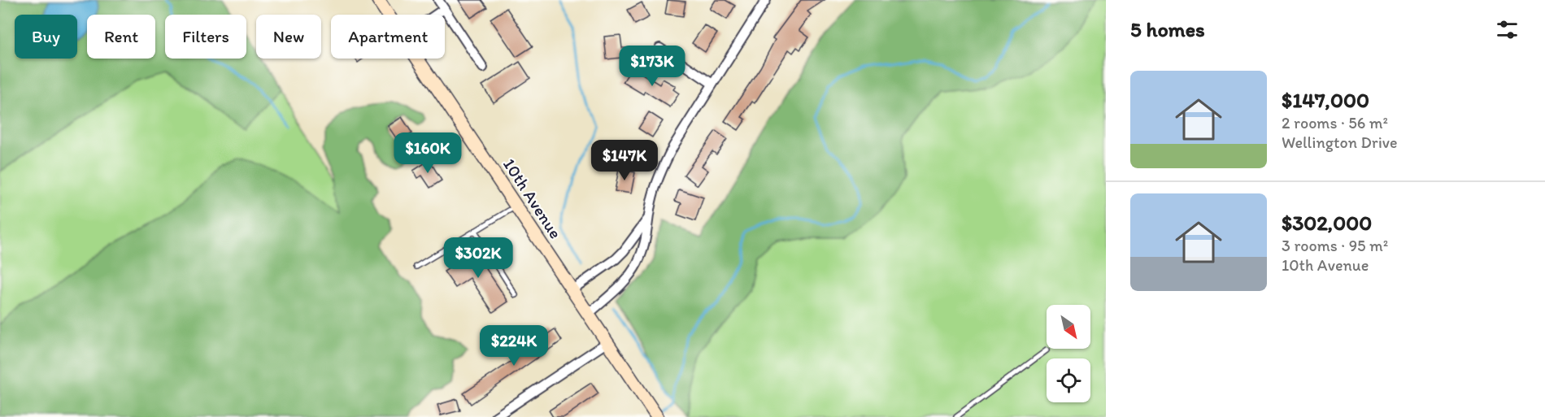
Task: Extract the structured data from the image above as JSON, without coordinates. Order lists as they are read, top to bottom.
{
  "streets": {
    "street": ["10th Avenue"]
  },
  "north": "bottom right",
  "page": {
    "heading": "5 homes",
    "chip": [
      "Buy",
      "Rent",
      "Filters",
      "New",
      "Apartment"
    ],
    "price": [
      "$173K",
      "$160K",
      "$147K",
      "$302K",
      "$224K"
    ],
    "list": [
      {
        "name": "$147,000",
        "note": "2 rooms · 56 m² · Wellington Drive"
      },
      {
        "name": "$302,000",
        "note": "3 rooms · 95 m² · 10th Avenue"
      }
    ]
  }
}
